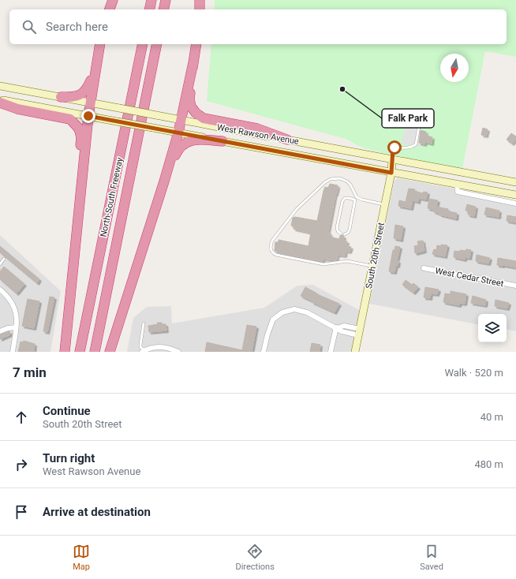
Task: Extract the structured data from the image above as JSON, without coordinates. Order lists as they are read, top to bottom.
{
  "streets": {
    "highway": ["North-South Freeway"],
    "main road": ["West Rawson Avenue", "South 20th Street"],
    "street": ["West Cedar Street"]
  },
  "crossings": [
    ["West Rawson Avenue", "South 20th Street"]
  ],
  "places": ["Falk Park"],
  "north": "bottom",
  "page": {
    "search": "Search here",
    "heading": ["7 min", "Walk · 520 m"],
    "list": [
      ["Continue", "South 20th Street", "40 m"],
      ["Turn right", "West Rawson Avenue", "480 m"],
      "Arrive at destination"
    ],
    "nav": ["Map", "Directions", "Saved"]
  }
}
